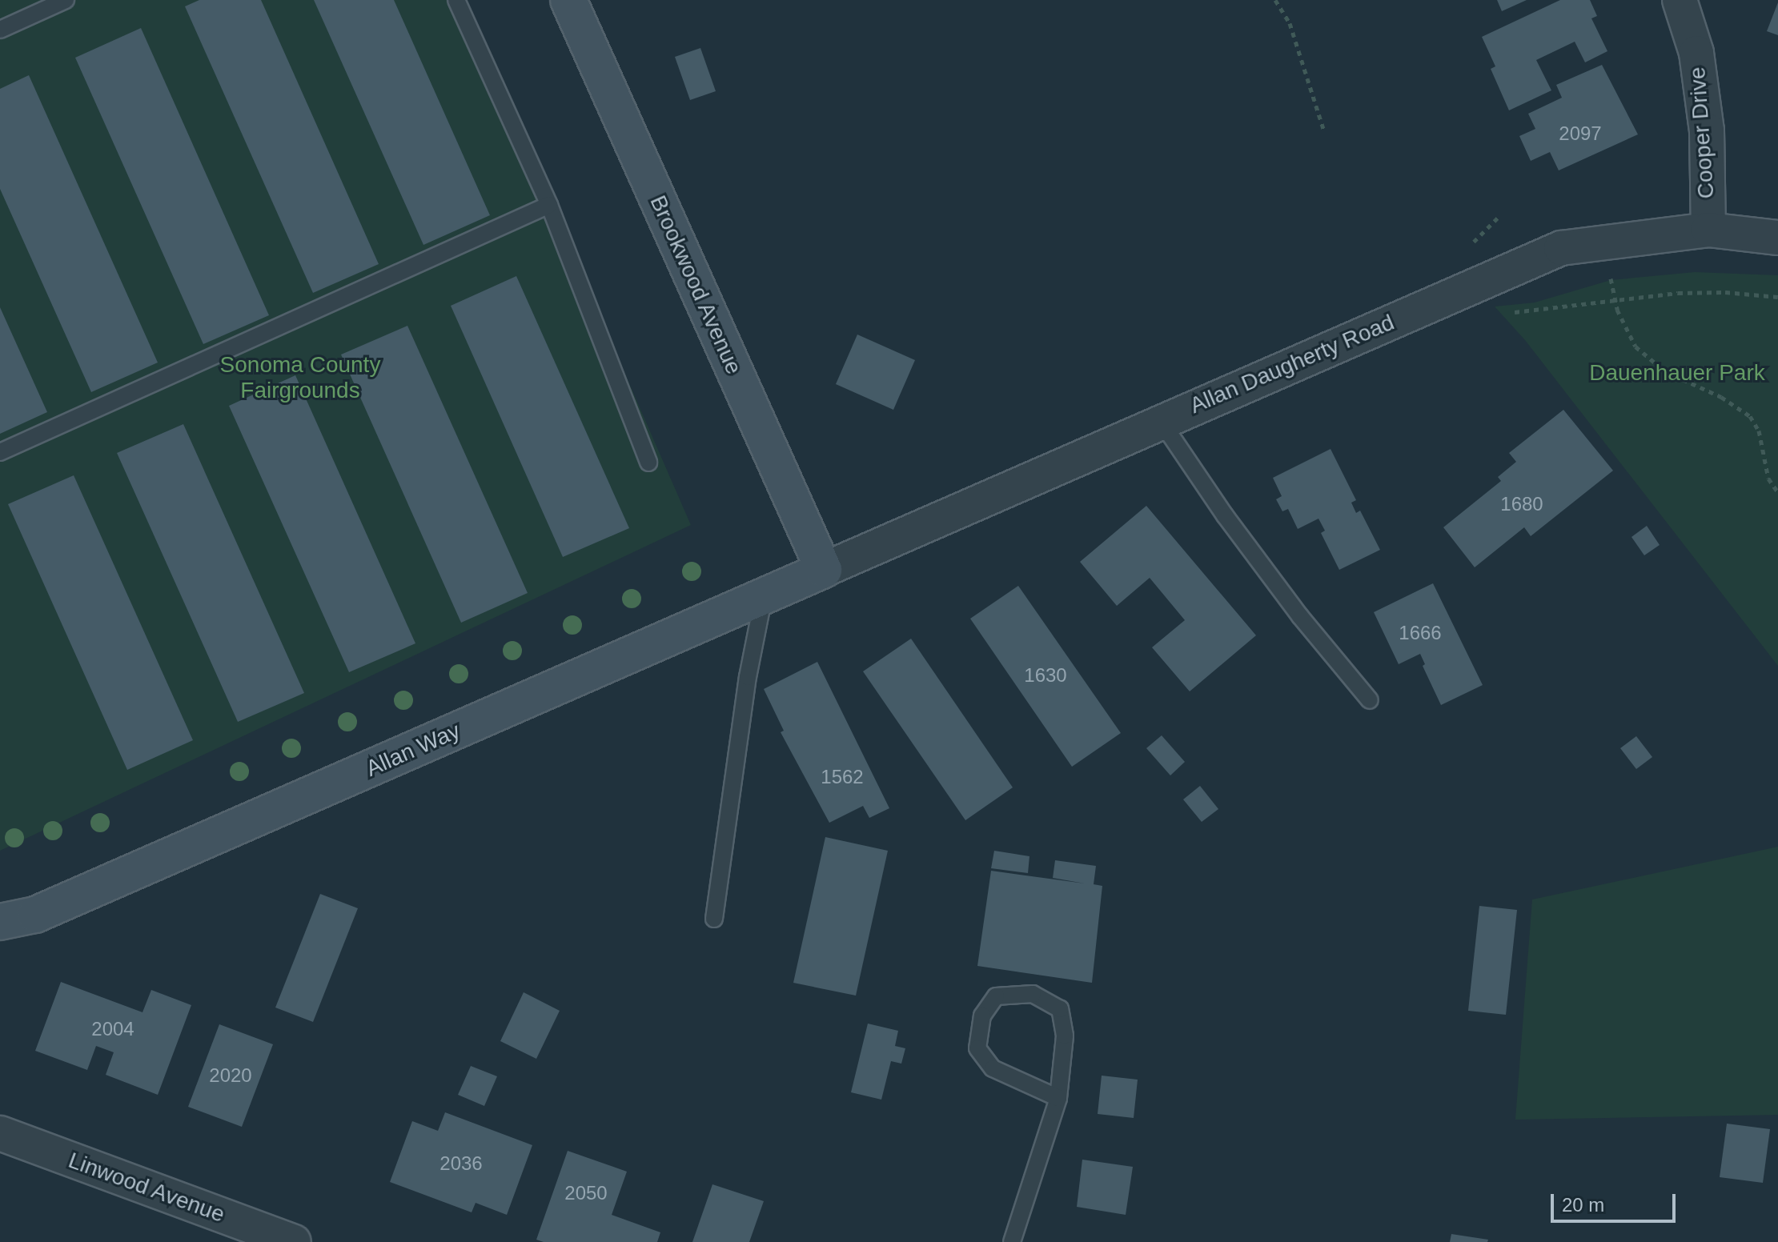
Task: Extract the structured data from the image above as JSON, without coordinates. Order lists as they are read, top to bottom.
{
  "streets": {
    "street": [
      "Cooper Drive",
      "Brookwood Avenue",
      "Allan Daugherty Road",
      "Allan Way",
      "Linwood Avenue"
    ]
  },
  "crossings": [
    ["Cooper Drive", "Allan Daugherty Road"],
    ["Brookwood Avenue", "Allan Daugherty Road"],
    ["Brookwood Avenue", "Allan Way"],
    ["Allan Daugherty Road", "Allan Way"]
  ],
  "parks": ["Sonoma County Fairgrounds", "Dauenhauer Park"],
  "house_numbers": [
    "2097",
    "1680",
    "1666",
    "1630",
    "1562",
    "2004",
    "2020",
    "2036",
    "2050"
  ],
  "scale_bar": "20 m"
}
